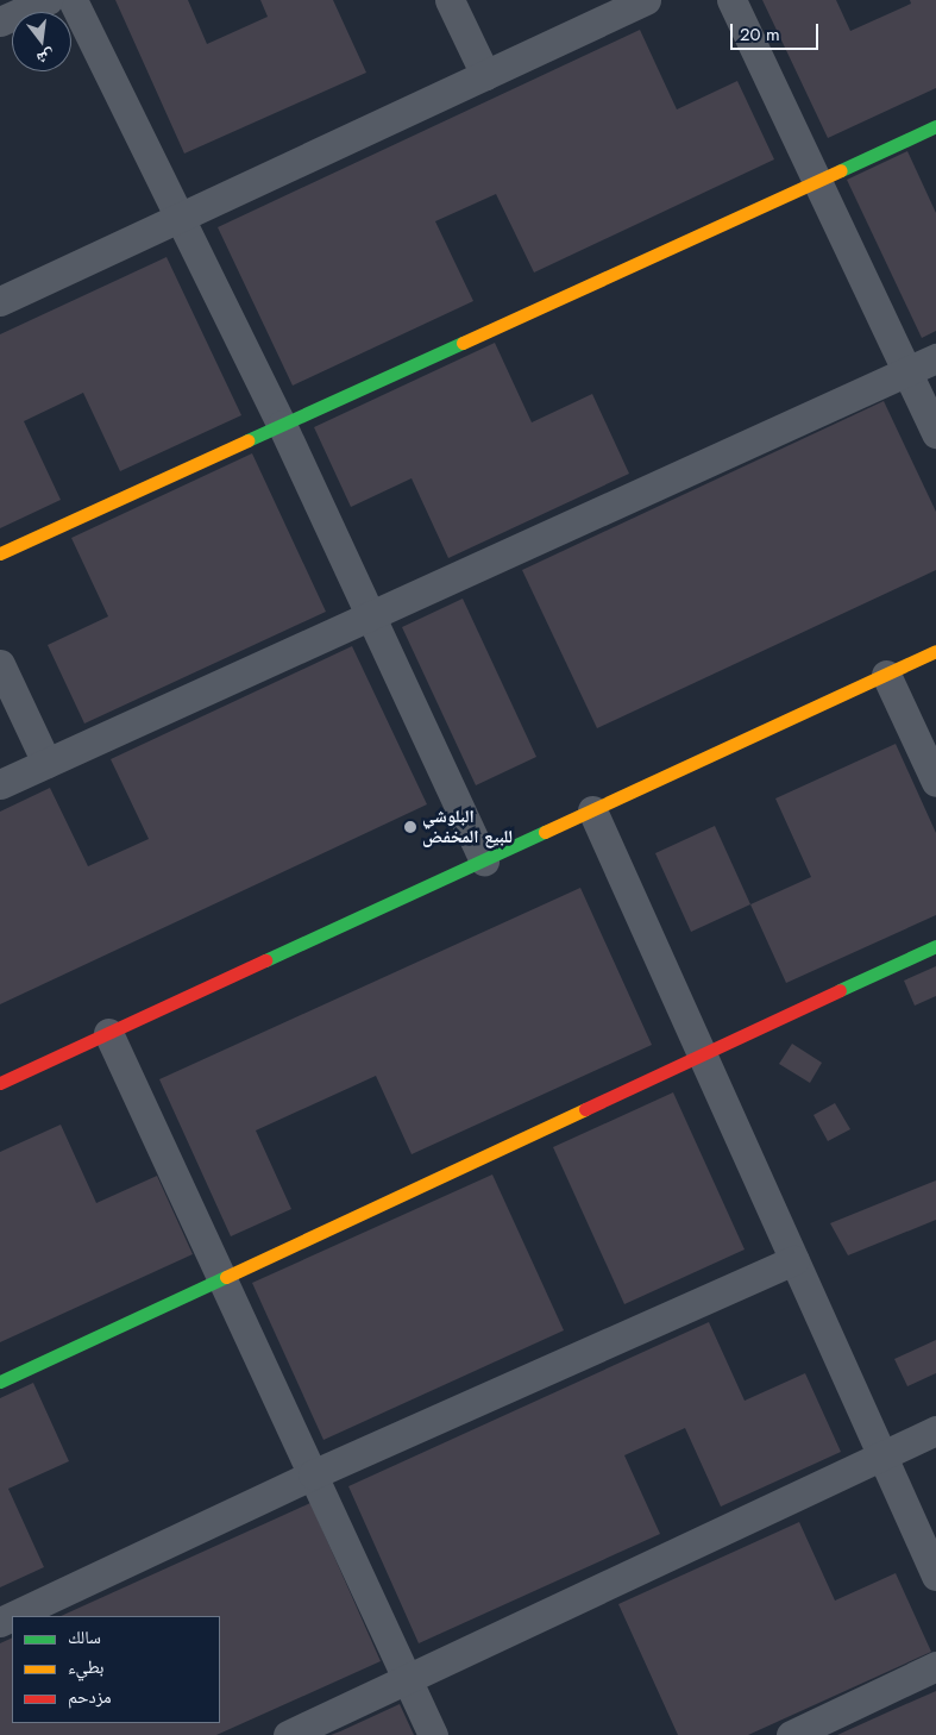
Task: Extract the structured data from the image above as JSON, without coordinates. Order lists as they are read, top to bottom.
{
  "places": ["البلوشي للبيع المخفض"],
  "legend": ["سالك", "بطيء", "مزدحم"],
  "scale_bar": "20 m",
  "north": "bottom"
}
